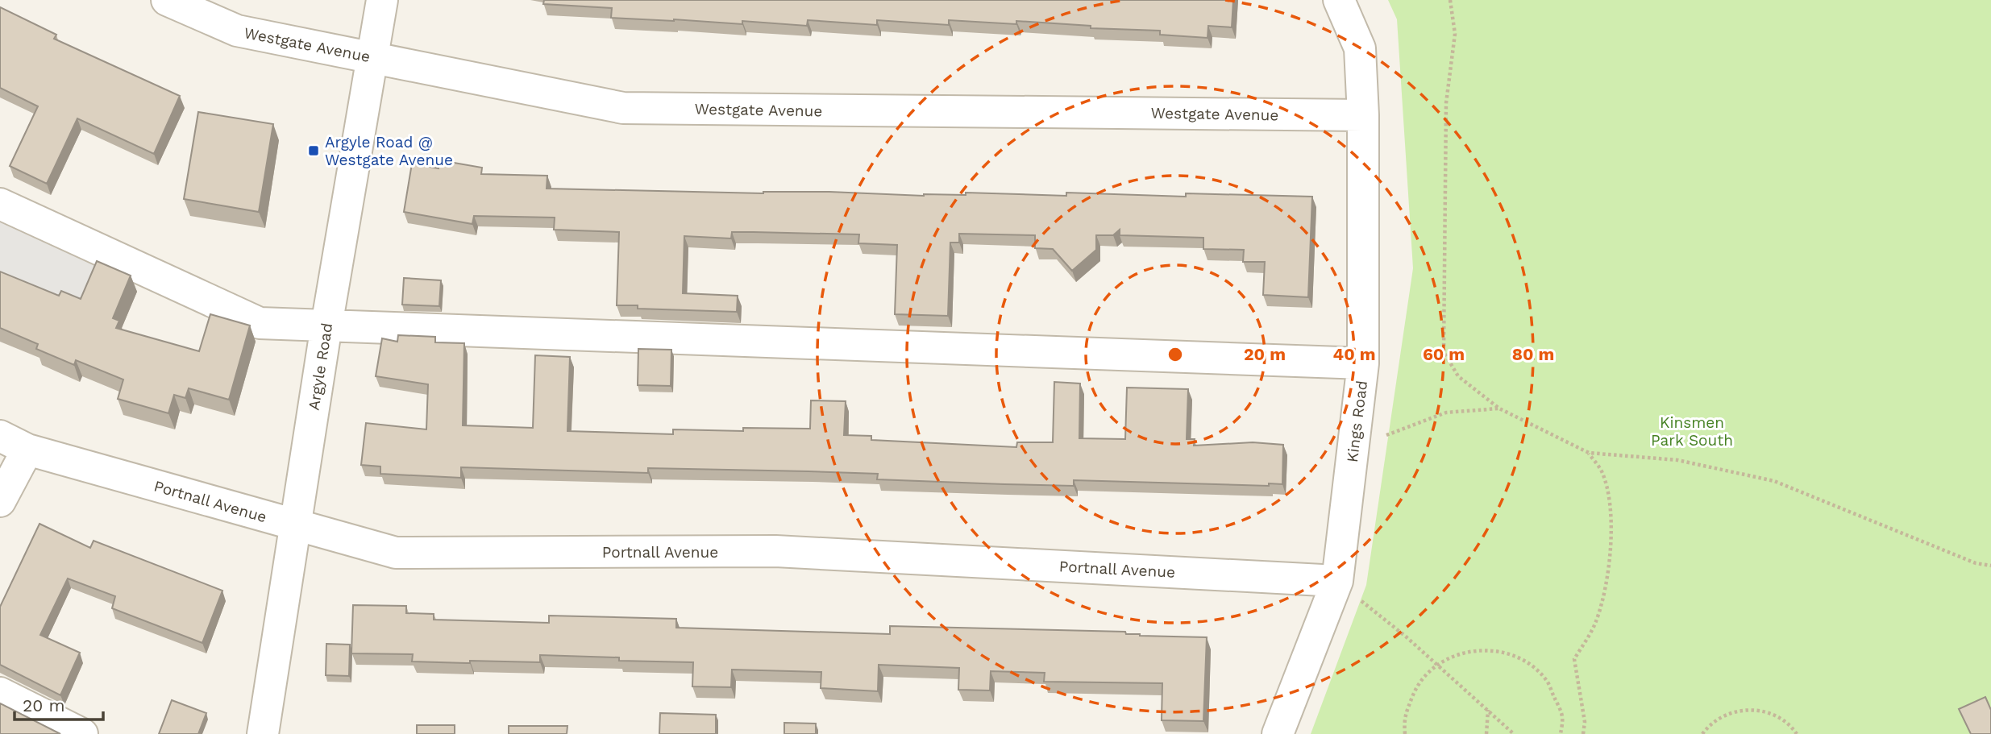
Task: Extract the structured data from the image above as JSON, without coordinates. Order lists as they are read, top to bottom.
{
  "streets": {
    "street": [
      "Westgate Avenue",
      "Argyle Road",
      "Kings Road",
      "Portnall Avenue"
    ]
  },
  "crossings": [
    ["Westgate Avenue", "Argyle Road"],
    ["Westgate Avenue", "Kings Road"],
    ["Argyle Road", "Portnall Avenue"],
    ["Kings Road", "Portnall Avenue"]
  ],
  "parks": ["Kinsmen Park South"],
  "places": {
    "transit": ["Argyle Road @ Westgate Avenue"]
  },
  "scale_bar": "20 m",
  "rings": [
    "20 m",
    "40 m",
    "60 m",
    "80 m"
  ]
}
